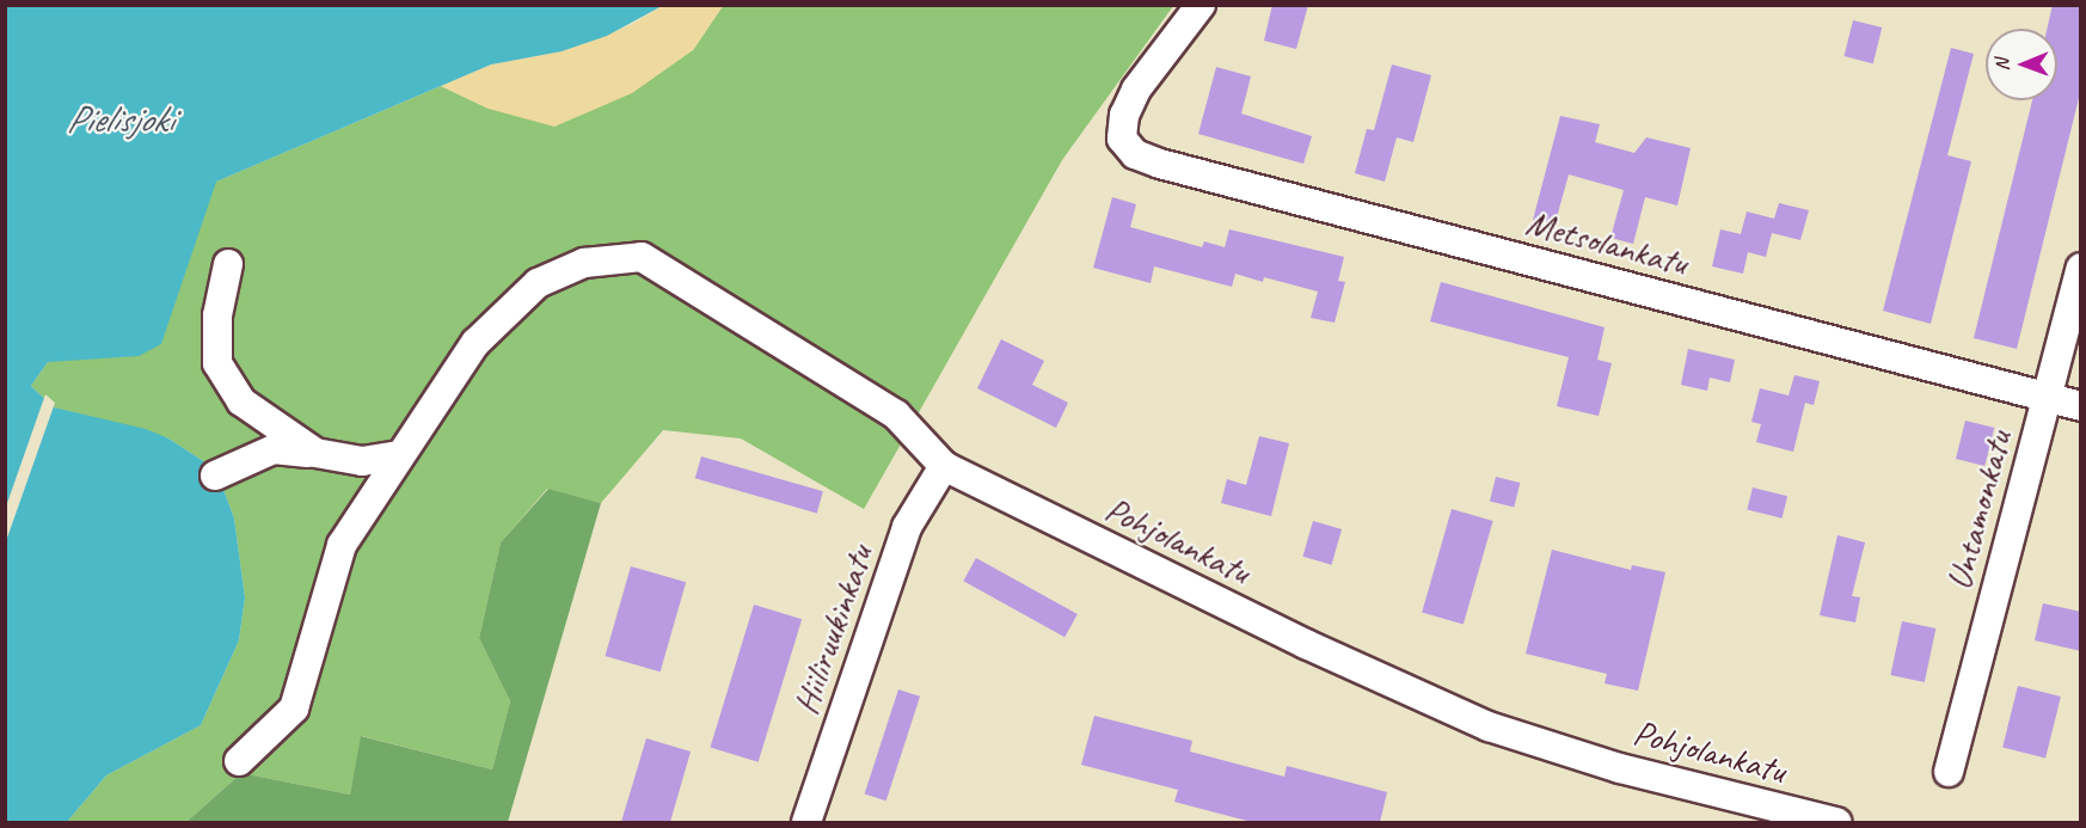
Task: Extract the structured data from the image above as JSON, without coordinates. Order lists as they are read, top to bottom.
{
  "streets": {
    "street": [
      "Metsolankatu",
      "Untamonkatu",
      "Pohjolankatu",
      "Hiiliruukinkatu"
    ]
  },
  "crossings": [
    ["Metsolankatu", "Untamonkatu"],
    ["Pohjolankatu", "Hiiliruukinkatu"]
  ],
  "water": ["Pielisjoki"],
  "north": "left"
}
